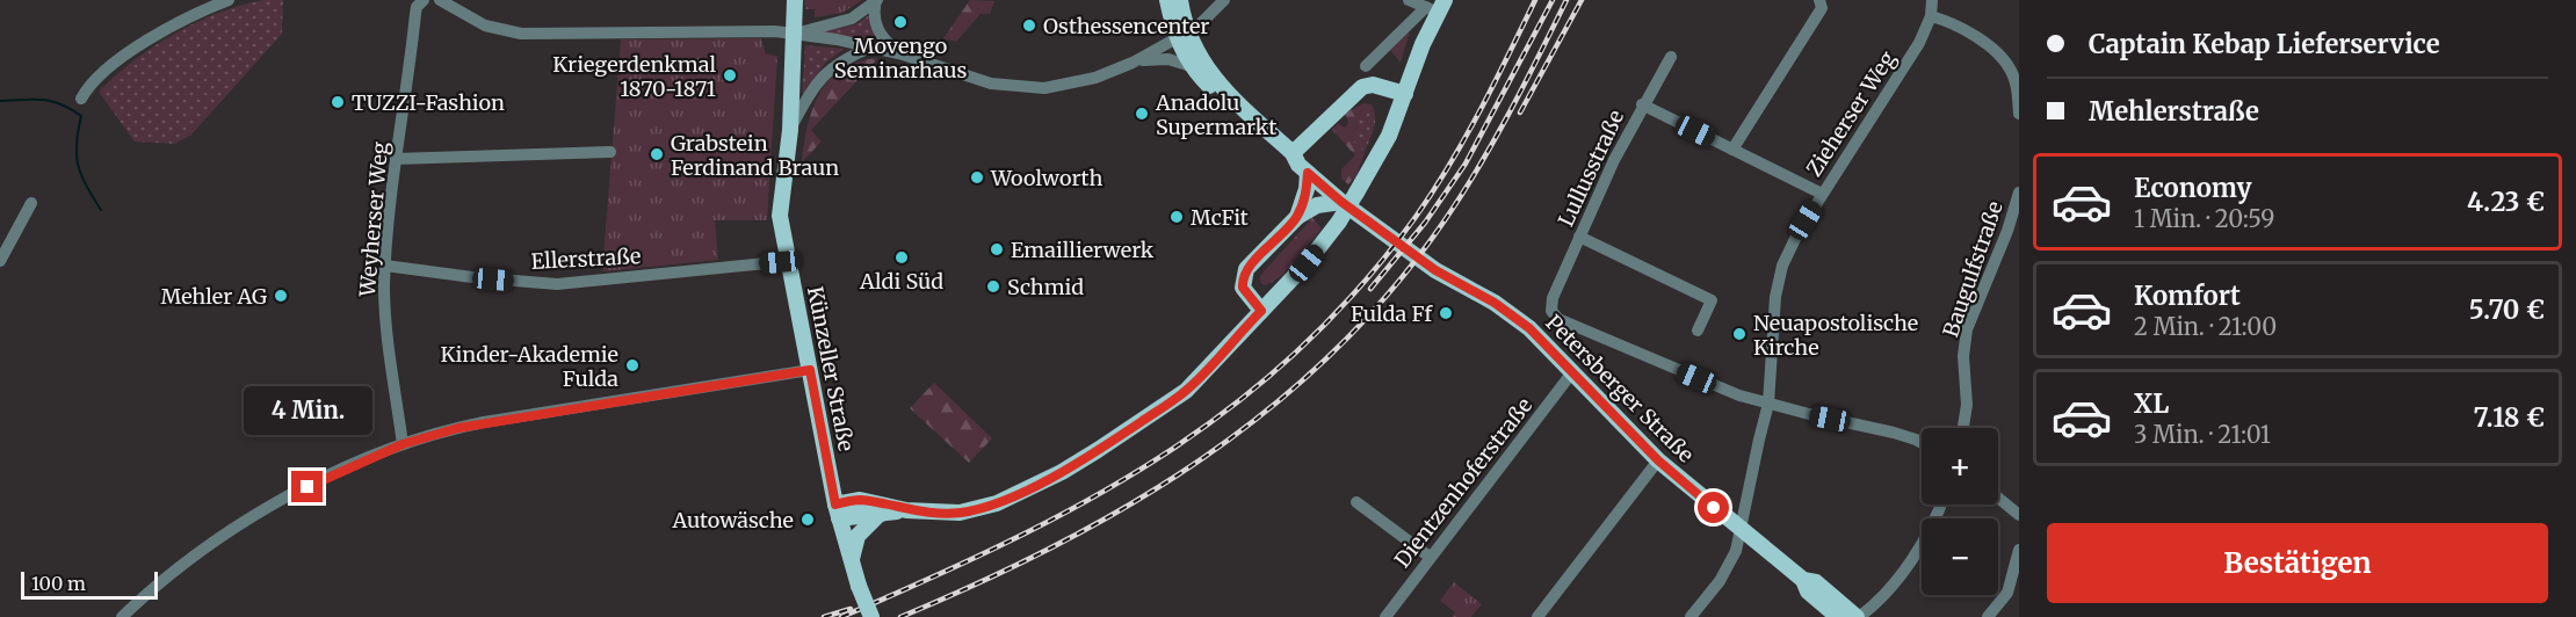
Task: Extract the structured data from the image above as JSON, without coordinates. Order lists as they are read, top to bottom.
{
  "streets": {
    "main road": ["Künzeller Straße", "Petersberger Straße"],
    "street": [
      "Zieherser Weg",
      "Lullusstraße",
      "Weyherser Weg",
      "Ellerstraße",
      "Baugulfstraße",
      "Dientzenhoferstraße"
    ]
  },
  "crossings": [
    ["Zieherser Weg", "Lullusstraße"],
    ["Zieherser Weg", "Petersberger Straße"],
    ["Weyherser Weg", "Ellerstraße"],
    ["Ellerstraße", "Künzeller Straße"],
    ["Petersberger Straße", "Dientzenhoferstraße"]
  ],
  "places": [
    "Movengo Seminarhaus",
    "Osthessencenter",
    "Kriegerdenkmal 1870-1871",
    "TUZZI-Fashion",
    "Anadolu Supermarkt",
    "Grabstein Ferdinand Braun",
    "Woolworth",
    "McFit",
    "Emaillierwerk",
    "Aldi Süd",
    "Schmid",
    "Mehler AG",
    "Fulda Ff",
    "Neuapostolische Kirche",
    "Kinder-Akademie Fulda",
    "Autowäsche"
  ],
  "scale_bar": "100 m",
  "page": {
    "banner": ["Captain Kebap Lieferservice", "Mehlerstraße"],
    "list": [
      {
        "name": "Economy",
        "note": "1 Min. · 20:59",
        "value": "4.23 €"
      },
      {
        "name": "Komfort",
        "note": "2 Min. · 21:00",
        "value": "5.70 €"
      },
      {
        "name": "XL",
        "note": "3 Min. · 21:01",
        "value": "7.18 €"
      }
    ],
    "bubble": "4 Min.",
    "map_buttons": ["+", "−"],
    "buttons": "Bestätigen",
    "scale": "100 m"
  }
}
